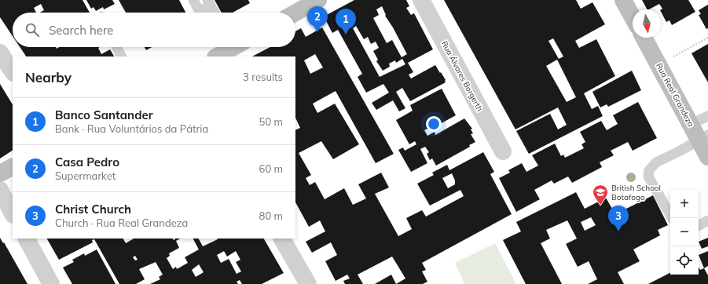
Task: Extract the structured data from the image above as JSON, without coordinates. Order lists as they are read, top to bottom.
{
  "streets": {
    "main road": ["Rua Real Grandeza"],
    "street": ["Rua Álvares Borgerth"]
  },
  "places": {
    "school or university": ["British School Botafogo"]
  },
  "north": "bottom",
  "page": {
    "pins": ["2", "1", "3"],
    "search": "Search here",
    "heading": ["Nearby", "3 results"],
    "list": [
      {
        "mark": "1",
        "name": "Banco Santander",
        "note": "Bank · Rua Voluntários da Pátria",
        "value": "50 m"
      },
      {
        "mark": "2",
        "name": "Casa Pedro",
        "note": "Supermarket",
        "value": "60 m"
      },
      {
        "mark": "3",
        "name": "Christ Church",
        "note": "Church · Rua Real Grandeza",
        "value": "80 m"
      }
    ],
    "map_buttons": ["+", "−"]
  }
}
